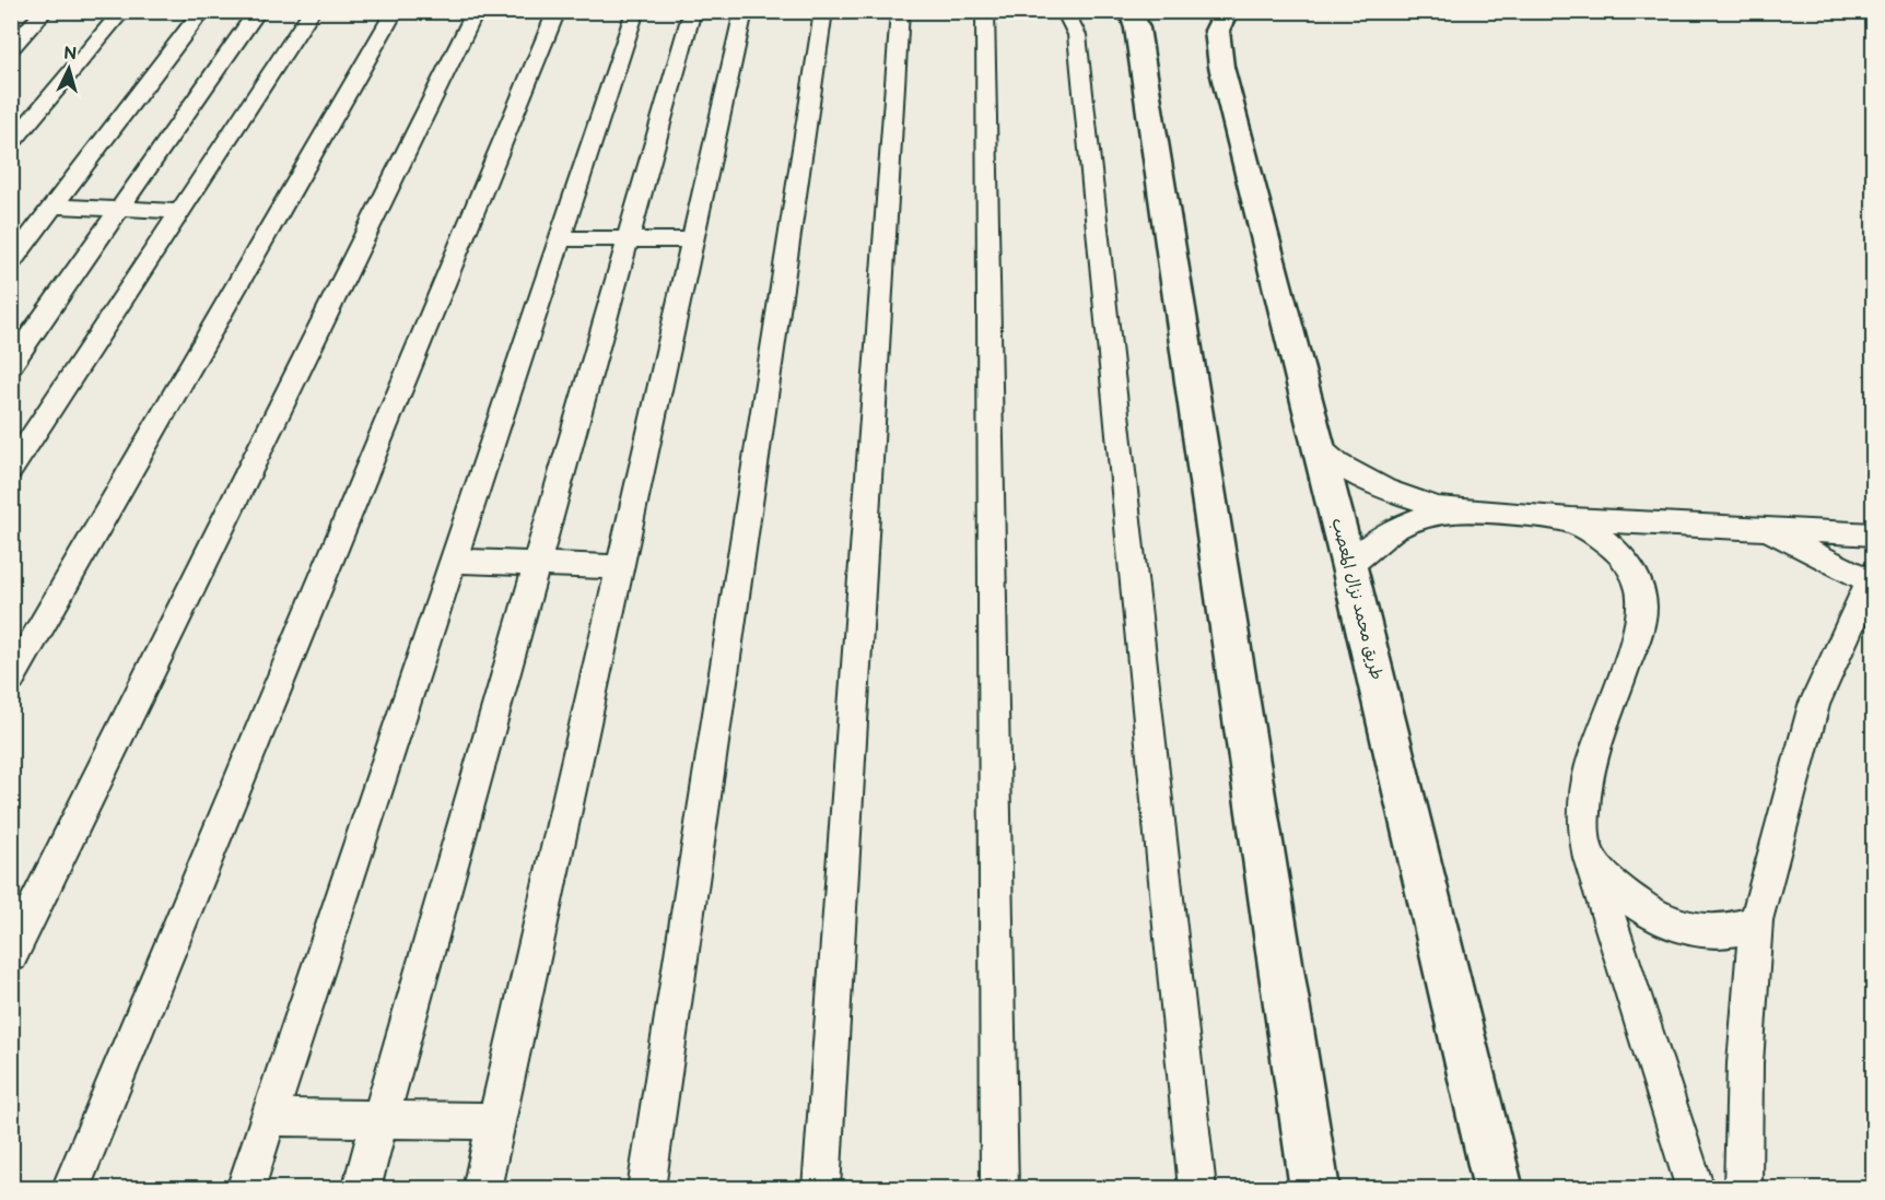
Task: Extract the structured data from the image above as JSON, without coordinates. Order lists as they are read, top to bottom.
{
  "streets": {
    "street": ["طريق محمد نزال المعصب"]
  },
  "north": "top"
}
